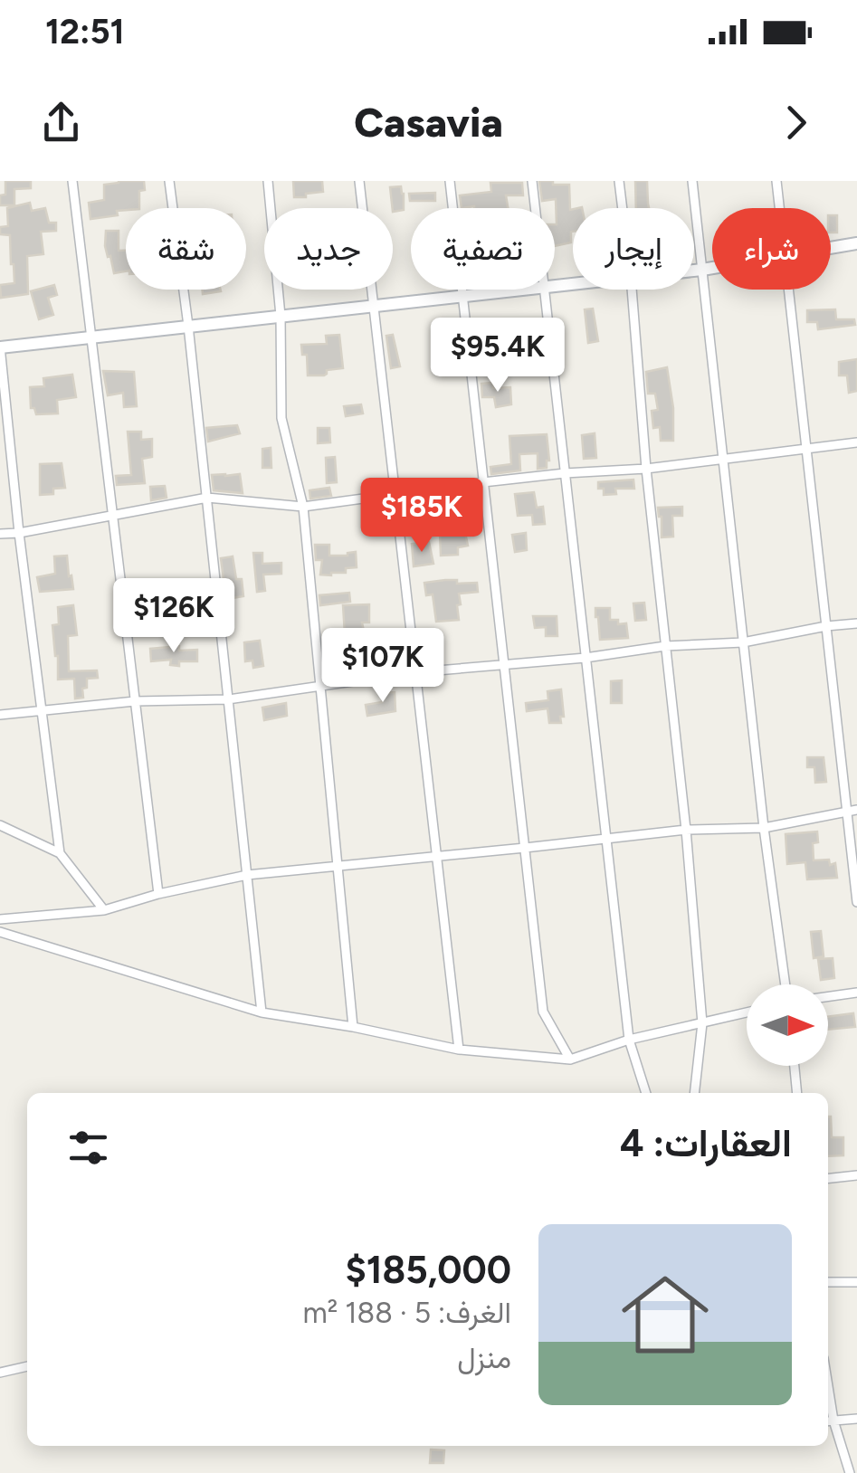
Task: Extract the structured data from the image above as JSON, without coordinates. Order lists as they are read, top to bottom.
{
  "north": "right",
  "page": {
    "status": "12:51",
    "header": "Casavia",
    "chip": [
      "شراء",
      "إيجار",
      "تصفية",
      "جديد",
      "شقة"
    ],
    "price": [
      "$95.4K",
      "$185K",
      "$126K",
      "$107K"
    ],
    "heading": "العقارات: 4",
    "list": [
      {
        "name": "$185,000",
        "note": "الغرف: 5 · 188 m² · منزل"
      }
    ]
  }
}
